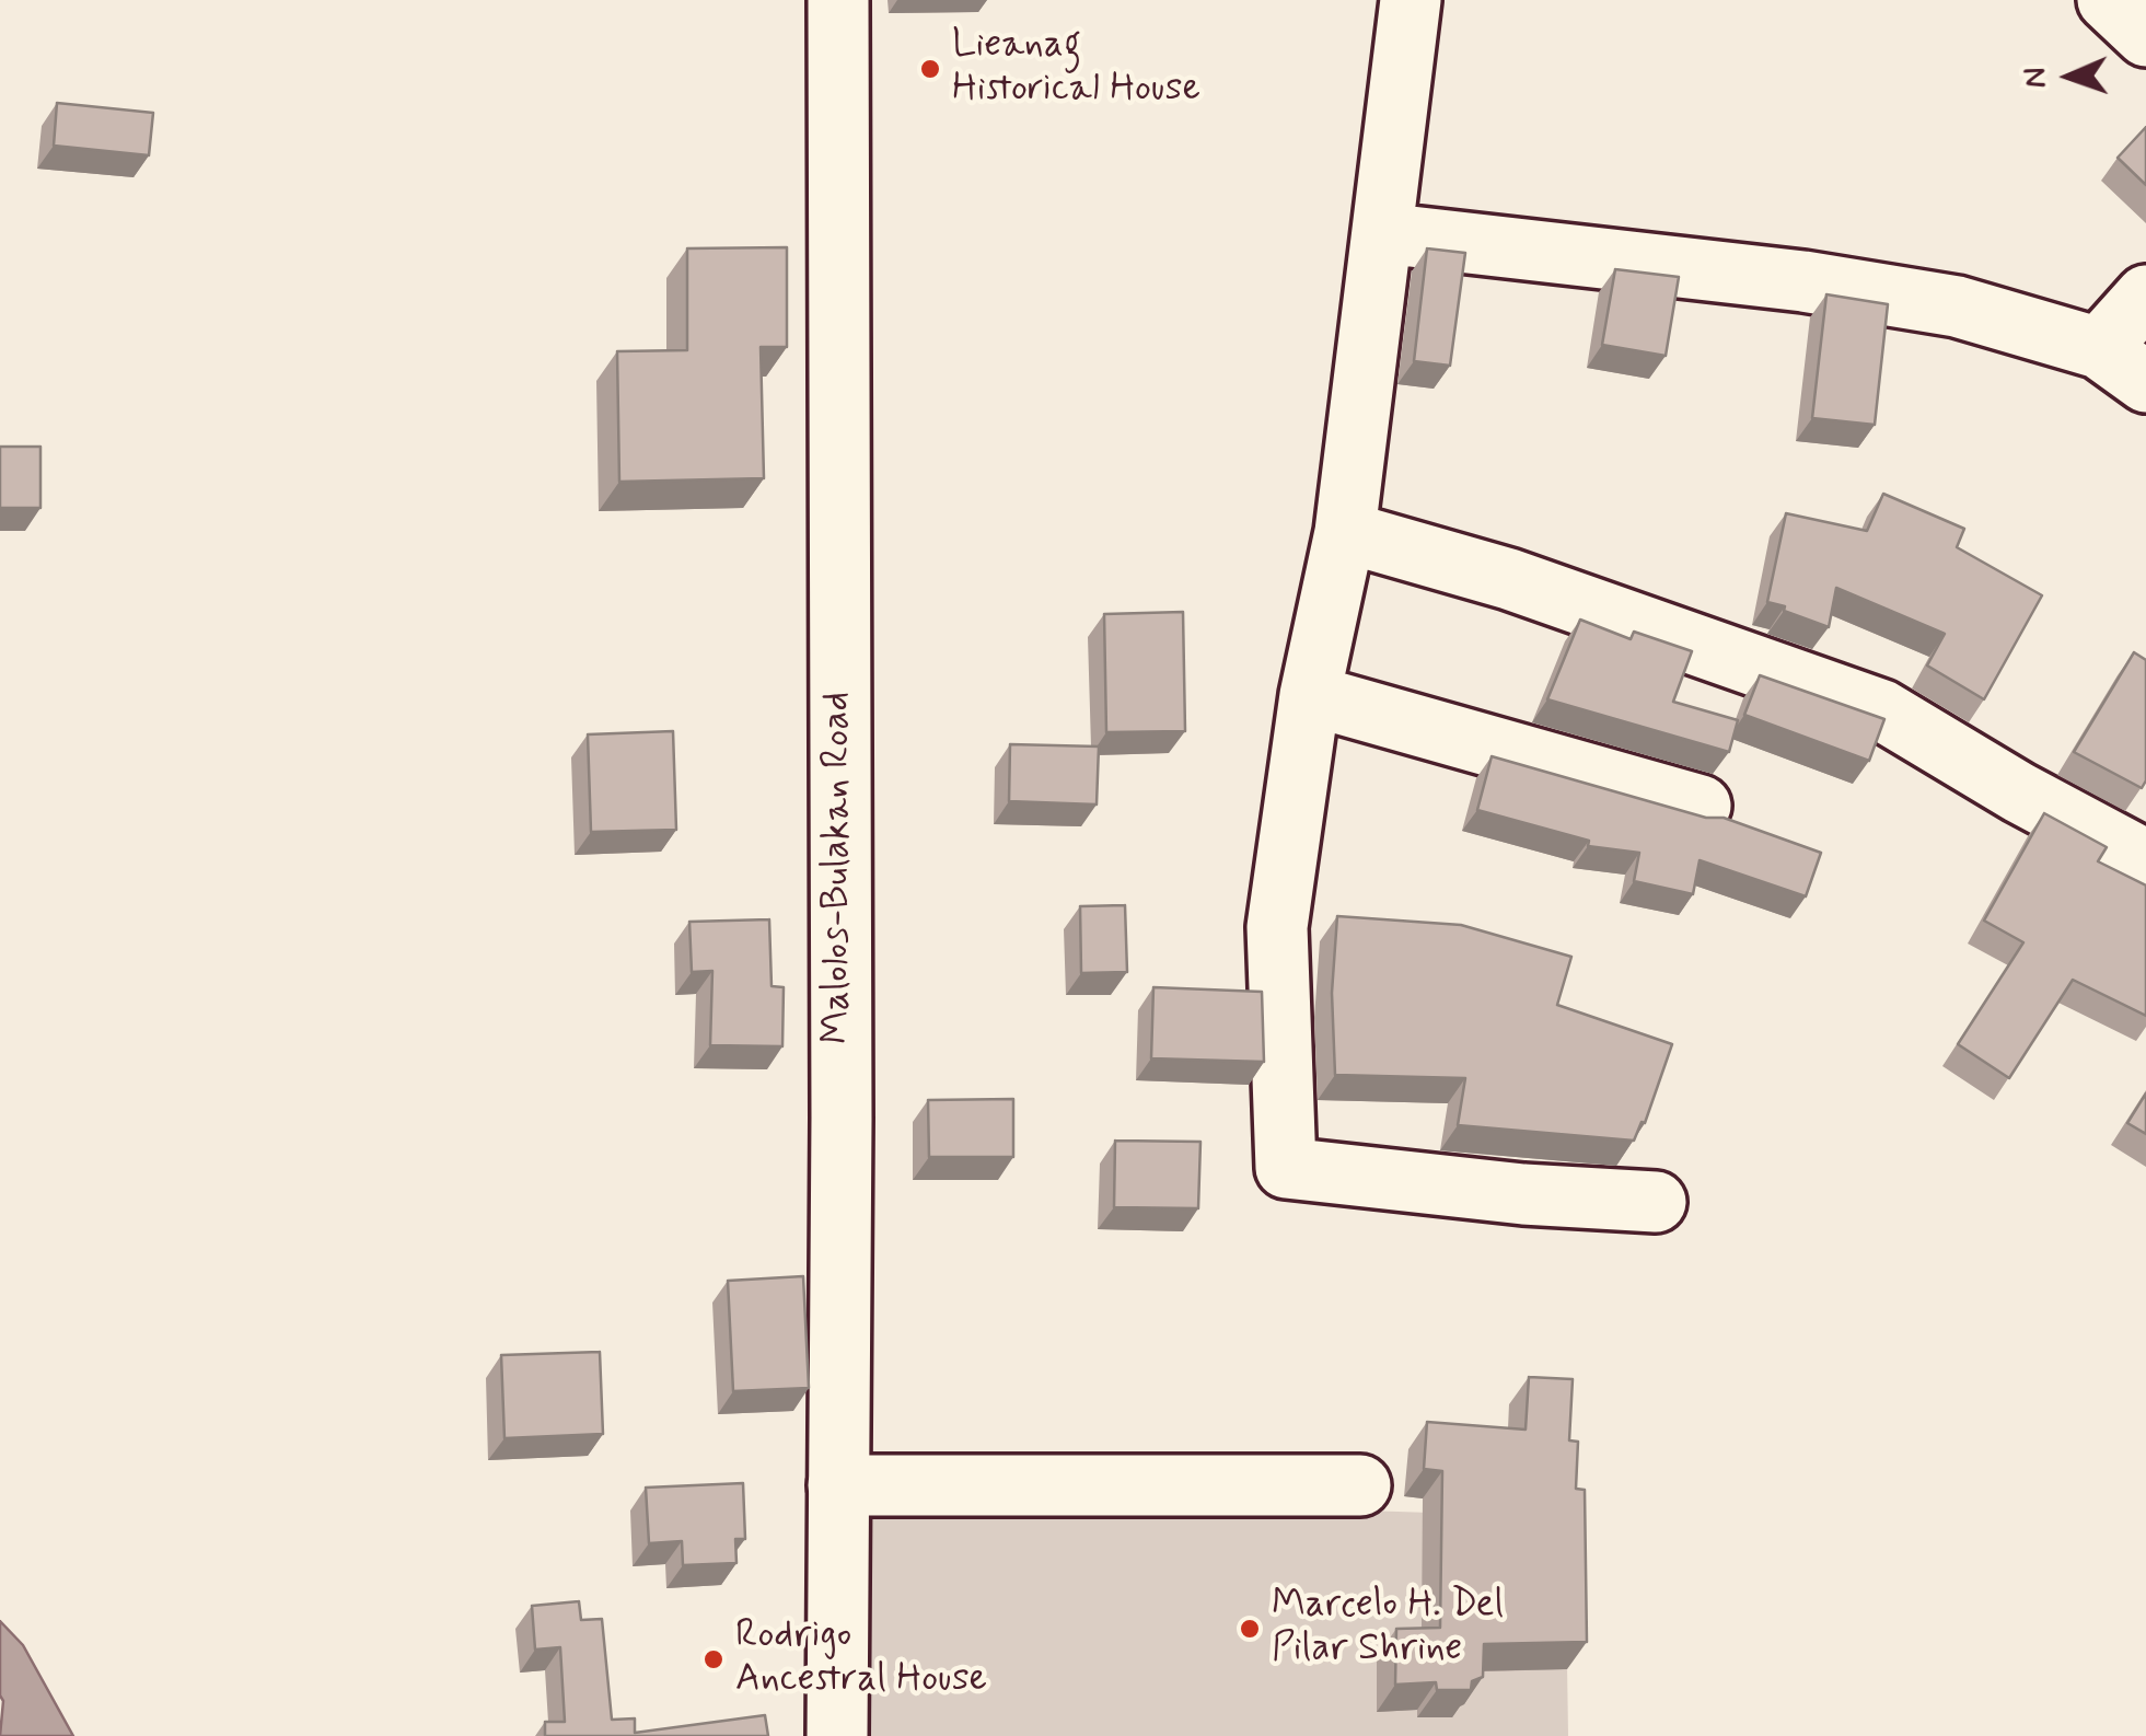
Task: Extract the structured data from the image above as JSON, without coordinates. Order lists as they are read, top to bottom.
{
  "streets": {
    "street": ["Malolos-Bulakan Road"]
  },
  "places": ["Lieanag Historical House", "Marcelo H. Del Pilar Shrine", "Rodrigo Ancestral House"],
  "north": "left"
}
